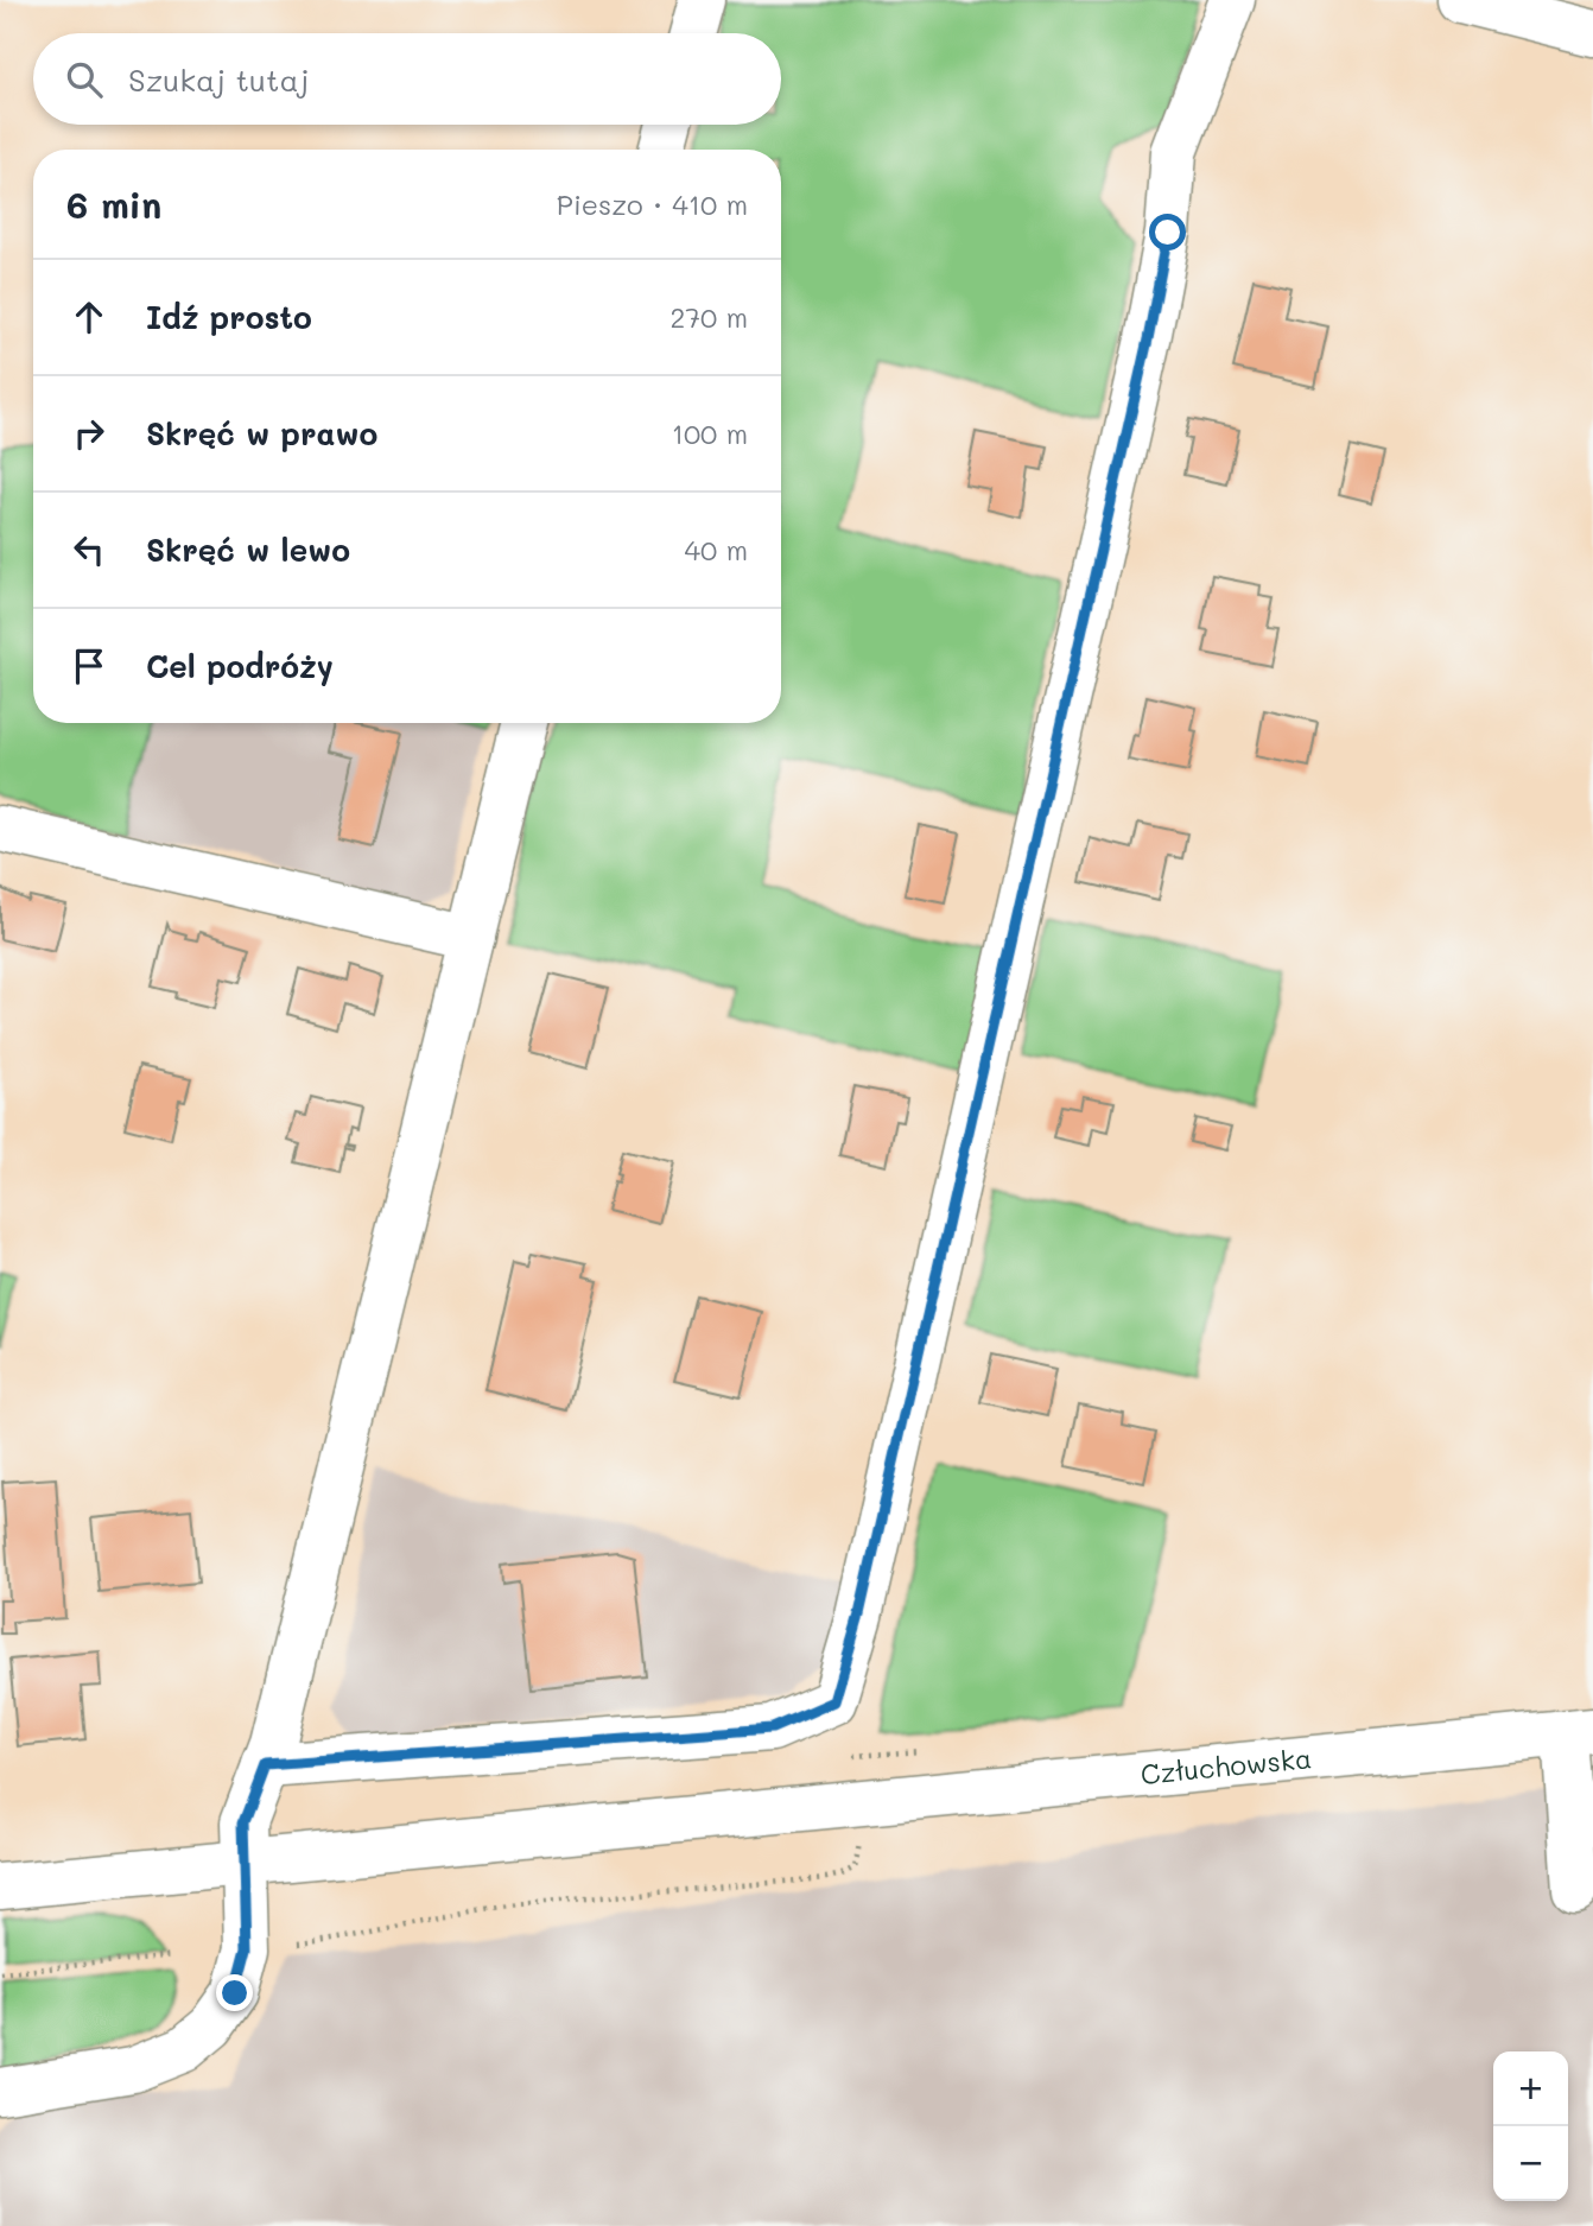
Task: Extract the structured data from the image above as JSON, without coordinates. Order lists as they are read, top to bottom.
{
  "streets": {
    "street": ["Człuchowska"]
  },
  "page": {
    "search": "Szukaj tutaj",
    "heading": ["6 min", "Pieszo · 410 m"],
    "list": [
      ["Idź prosto", "270 m"],
      ["Skręć w prawo", "100 m"],
      ["Skręć w lewo", "40 m"],
      "Cel podróży"
    ],
    "map_buttons": ["+", "−"]
  }
}
